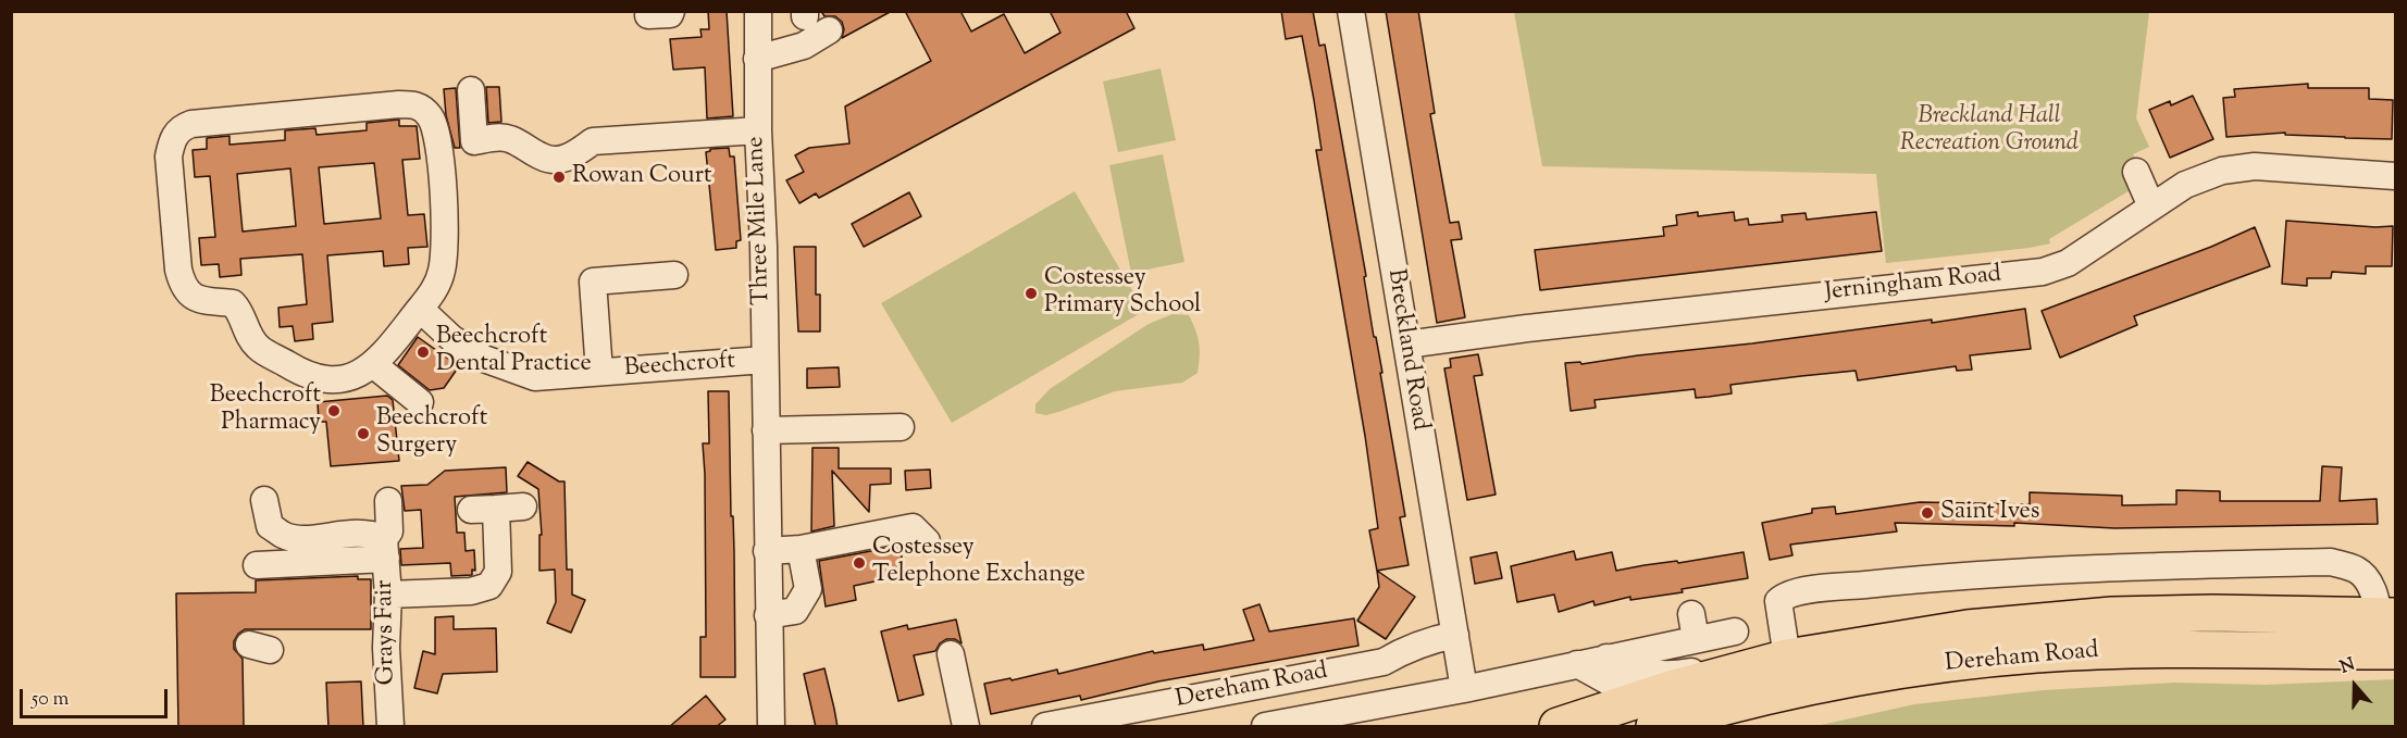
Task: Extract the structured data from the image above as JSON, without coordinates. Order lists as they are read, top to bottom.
{
  "streets": {
    "highway": ["Dereham Road"],
    "street": [
      "Three Mile Lane",
      "Jerningham Road",
      "Breckland Road",
      "Beechcroft",
      "Grays Fair"
    ]
  },
  "crossings": [
    ["Three Mile Lane", "Beechcroft"],
    ["Jerningham Road", "Breckland Road"],
    ["Breckland Road", "Dereham Road"]
  ],
  "parks": ["Breckland Hall Recreation Ground"],
  "places": [
    "Rowan Court",
    "Costessey Primary School",
    "Beechcroft Dental Practice",
    "Beechcroft Pharmacy",
    "Beechcroft Surgery",
    "Saint Ives",
    "Costessey Telephone Exchange"
  ],
  "scale_bar": "50 m",
  "north": "top"
}
